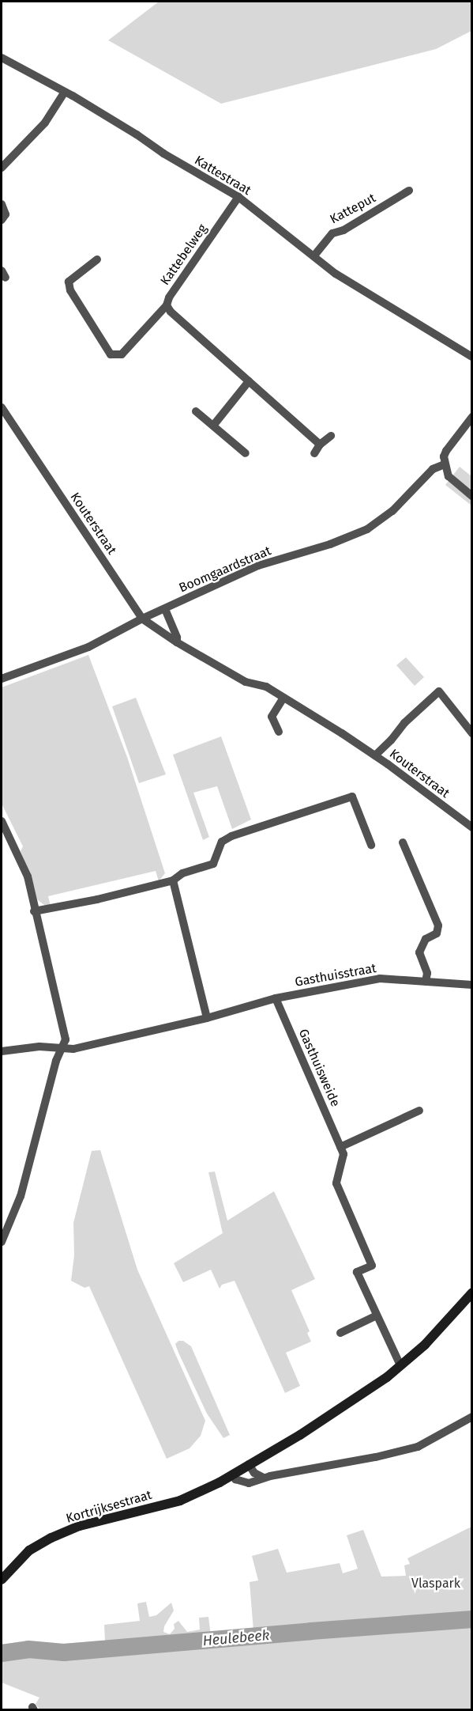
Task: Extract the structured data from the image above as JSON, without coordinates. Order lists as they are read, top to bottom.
{
  "streets": {
    "street": [
      "Kattestraat",
      "Katteput",
      "Kattebelweg",
      "Kouterstraat",
      "Boomgaardstraat",
      "Gasthuisstraat",
      "Gasthuisweide",
      "Kortrijksestraat"
    ]
  },
  "crossings": [
    ["Kattestraat", "Katteput"],
    ["Kattestraat", "Kattebelweg"],
    ["Kouterstraat", "Boomgaardstraat"],
    ["Gasthuisstraat", "Gasthuisweide"],
    ["Gasthuisweide", "Kortrijksestraat"]
  ],
  "water": ["Heulebeek"],
  "parks": ["Vlaspark"]
}
